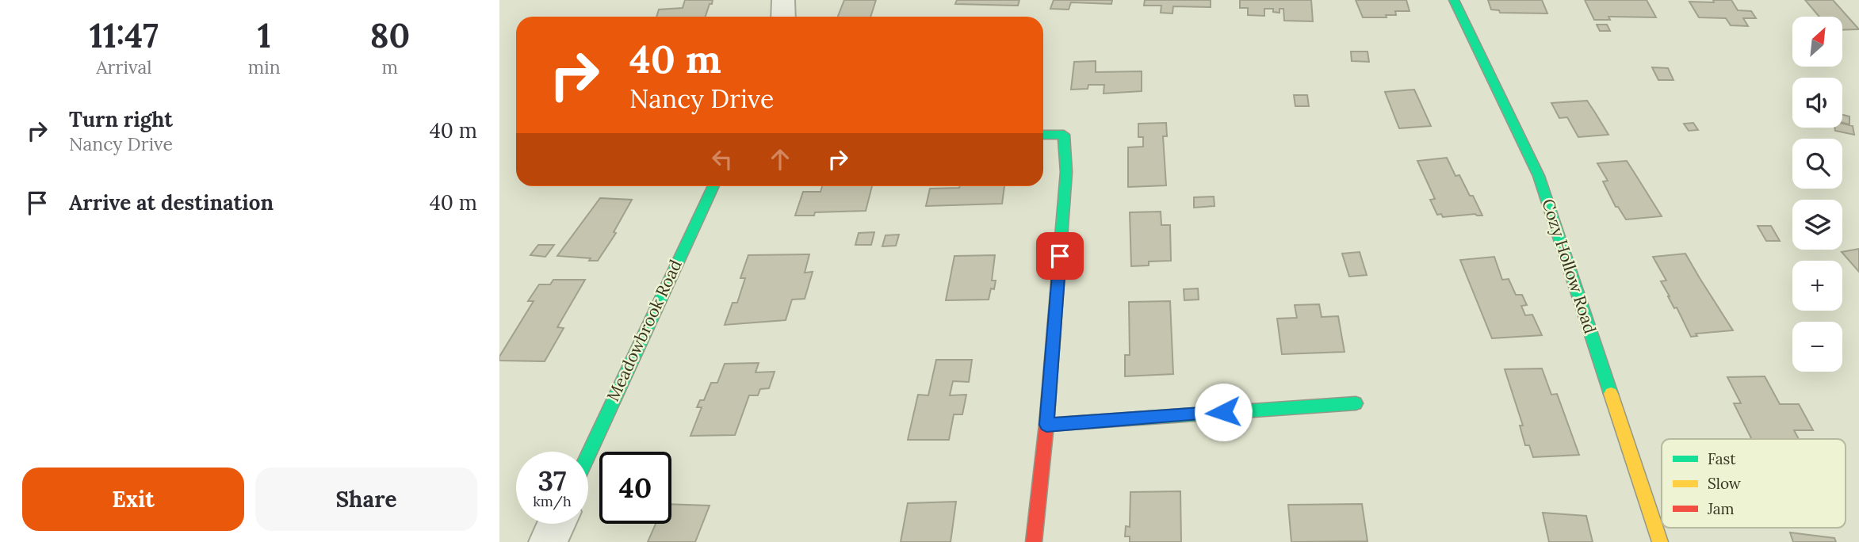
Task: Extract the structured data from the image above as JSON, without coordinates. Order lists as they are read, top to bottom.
{
  "streets": {
    "street": ["Cozy Hollow Road", "Meadowbrook Road"]
  },
  "legend": ["Fast", "Slow", "Jam"],
  "north": "top right",
  "page": {
    "eta": [
      "11:47",
      "Arrival",
      "1",
      "min",
      "80",
      "m"
    ],
    "map_buttons": ["+", "−"],
    "turn": ["40 m", "Nancy Drive"],
    "list": [
      {
        "name": "Turn right",
        "note": "Nancy Drive",
        "value": "40 m"
      },
      {
        "name": "Arrive at destination",
        "value": "40 m"
      }
    ],
    "speed": "37 km/h",
    "limit": "40",
    "buttons": ["Exit", "Share"]
  }
}
